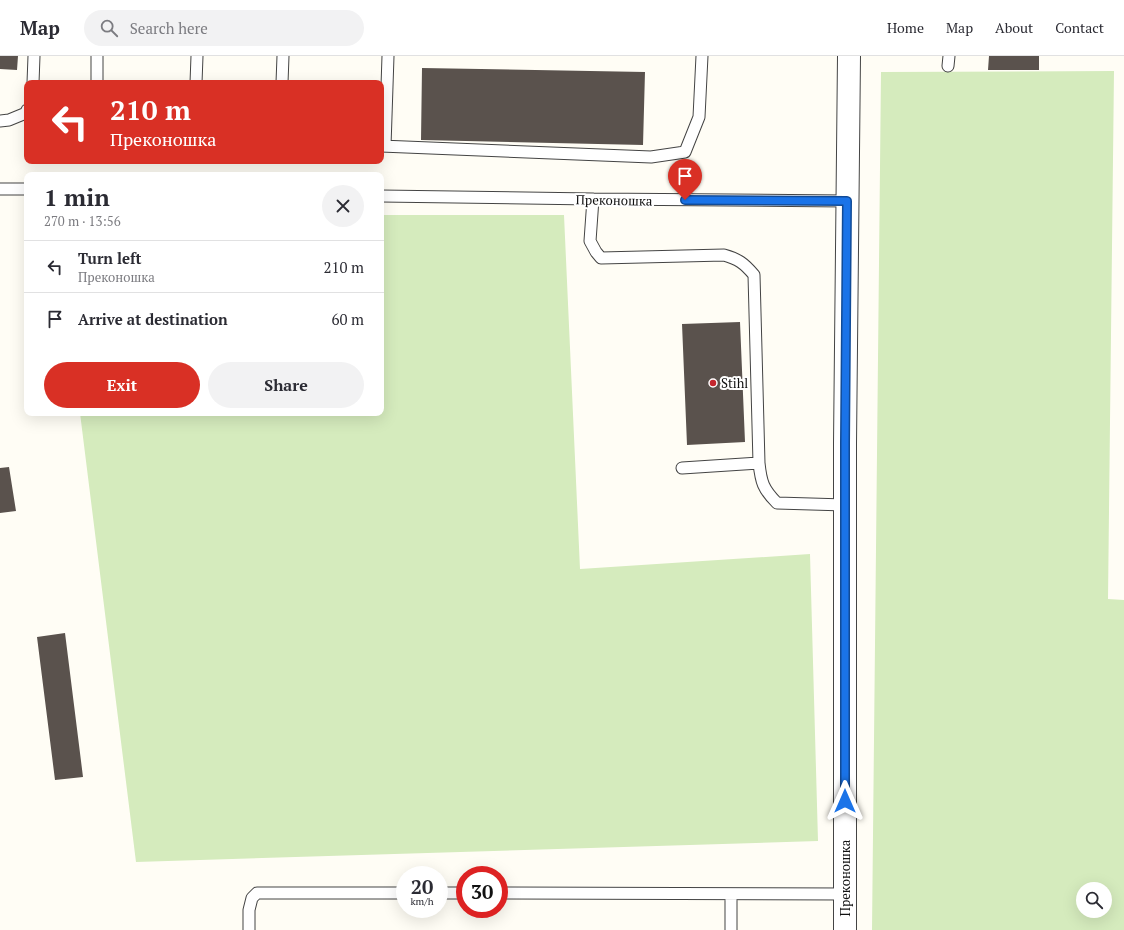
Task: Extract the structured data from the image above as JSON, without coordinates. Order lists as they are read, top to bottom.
{
  "streets": {
    "street": ["Преконошка"]
  },
  "places": ["Stihl"],
  "page": {
    "header": "Map",
    "search": "Search here",
    "nav": [
      "Home",
      "Map",
      "About",
      "Contact"
    ],
    "turn": ["210 m", "Преконошка"],
    "heading": ["1 min", "270 m · 13:56"],
    "list": [
      {
        "name": "Turn left",
        "note": "Преконошка",
        "value": "210 m"
      },
      {
        "name": "Arrive at destination",
        "value": "60 m"
      }
    ],
    "buttons": ["Exit", "Share"],
    "speed": "20 km/h",
    "limit": "30"
  }
}
